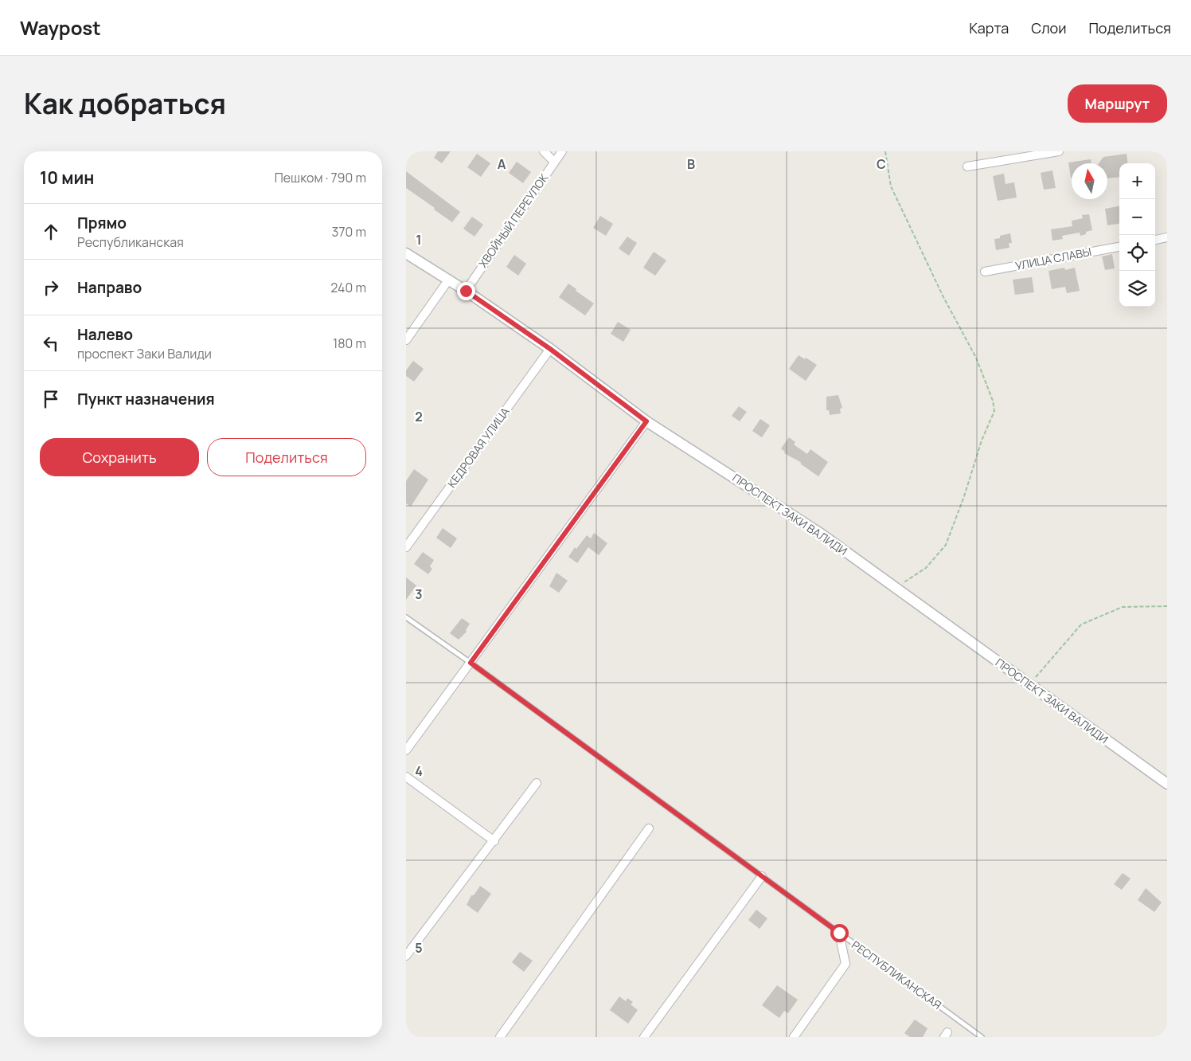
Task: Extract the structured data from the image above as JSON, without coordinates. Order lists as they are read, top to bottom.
{
  "streets": {
    "street": [
      "ХВОЙНЫЙ ПЕРЕУЛОК",
      "УЛИЦА СЛАВЫ",
      "КЕДРОВАЯ УЛИЦА",
      "ПРОСПЕКТ ЗАКИ ВАЛИДИ"
    ],
    "lane": ["РЕСПУБЛИКАНСКАЯ"]
  },
  "crossings": [
    ["ХВОЙНЫЙ ПЕРЕУЛОК", "ПРОСПЕКТ ЗАКИ ВАЛИДИ"],
    ["КЕДРОВАЯ УЛИЦА", "ПРОСПЕКТ ЗАКИ ВАЛИДИ"]
  ],
  "north": "top",
  "page": {
    "header": "Waypost",
    "nav": ["Карта", "Слои", "Поделиться"],
    "title": "Как добраться",
    "buttons": [
      "Маршрут",
      ["Сохранить", "Поделиться"]
    ],
    "heading": ["10 мин", "Пешком · 790 m"],
    "map_buttons": ["+", "−"],
    "list": [
      ["Прямо", "Республиканская", "370 m"],
      ["Направо", "240 m"],
      ["Налево", "проспект Заки Валиди", "180 m"],
      "Пункт назначения"
    ]
  },
  "grid": {
    "columns": ["A", "B", "C"],
    "rows": [
      "1",
      "2",
      "3",
      "4",
      "5"
    ]
  }
}
